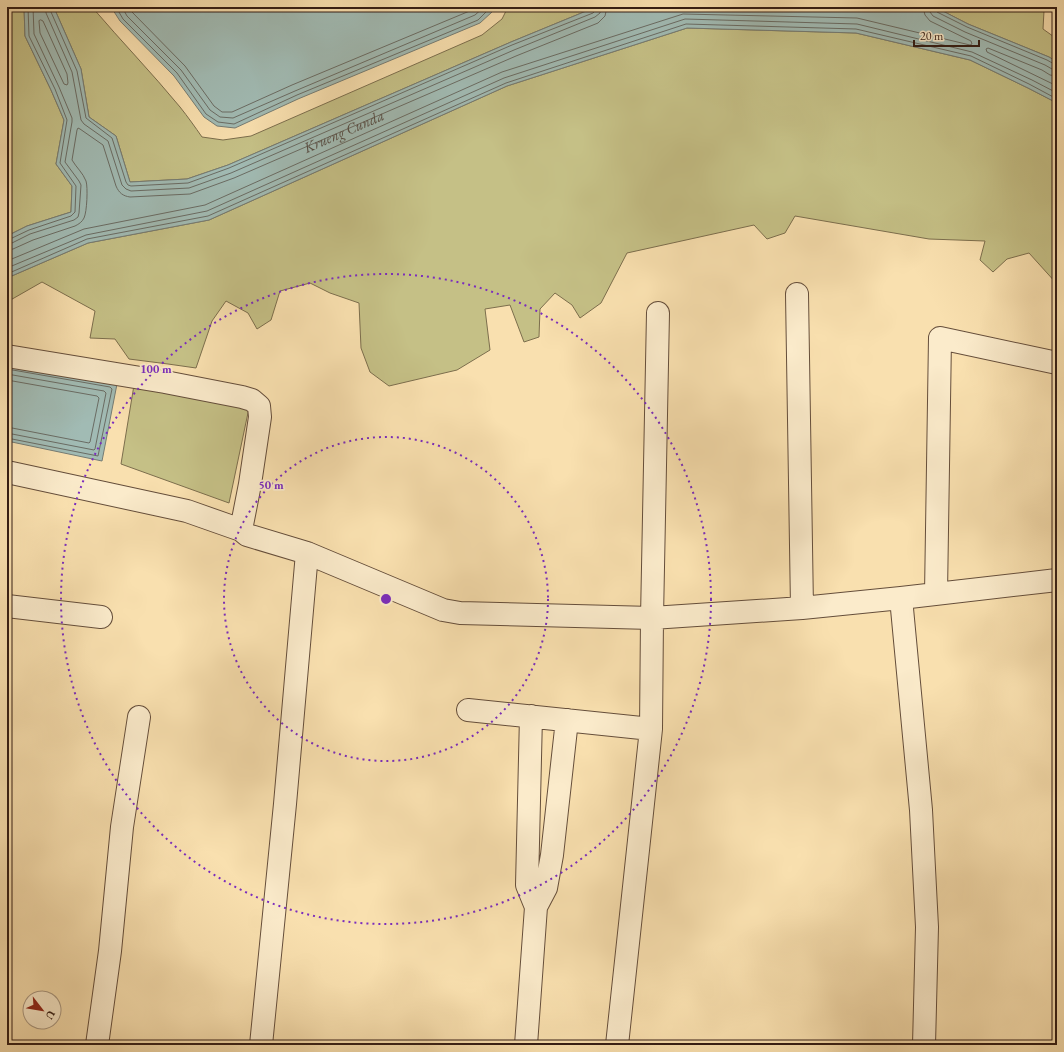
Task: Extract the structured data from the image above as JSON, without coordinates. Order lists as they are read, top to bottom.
{
  "water": ["Krueng Cunda"],
  "scale_bar": "20 m",
  "north": "bottom right",
  "rings": ["100 m", "50 m"]
}
